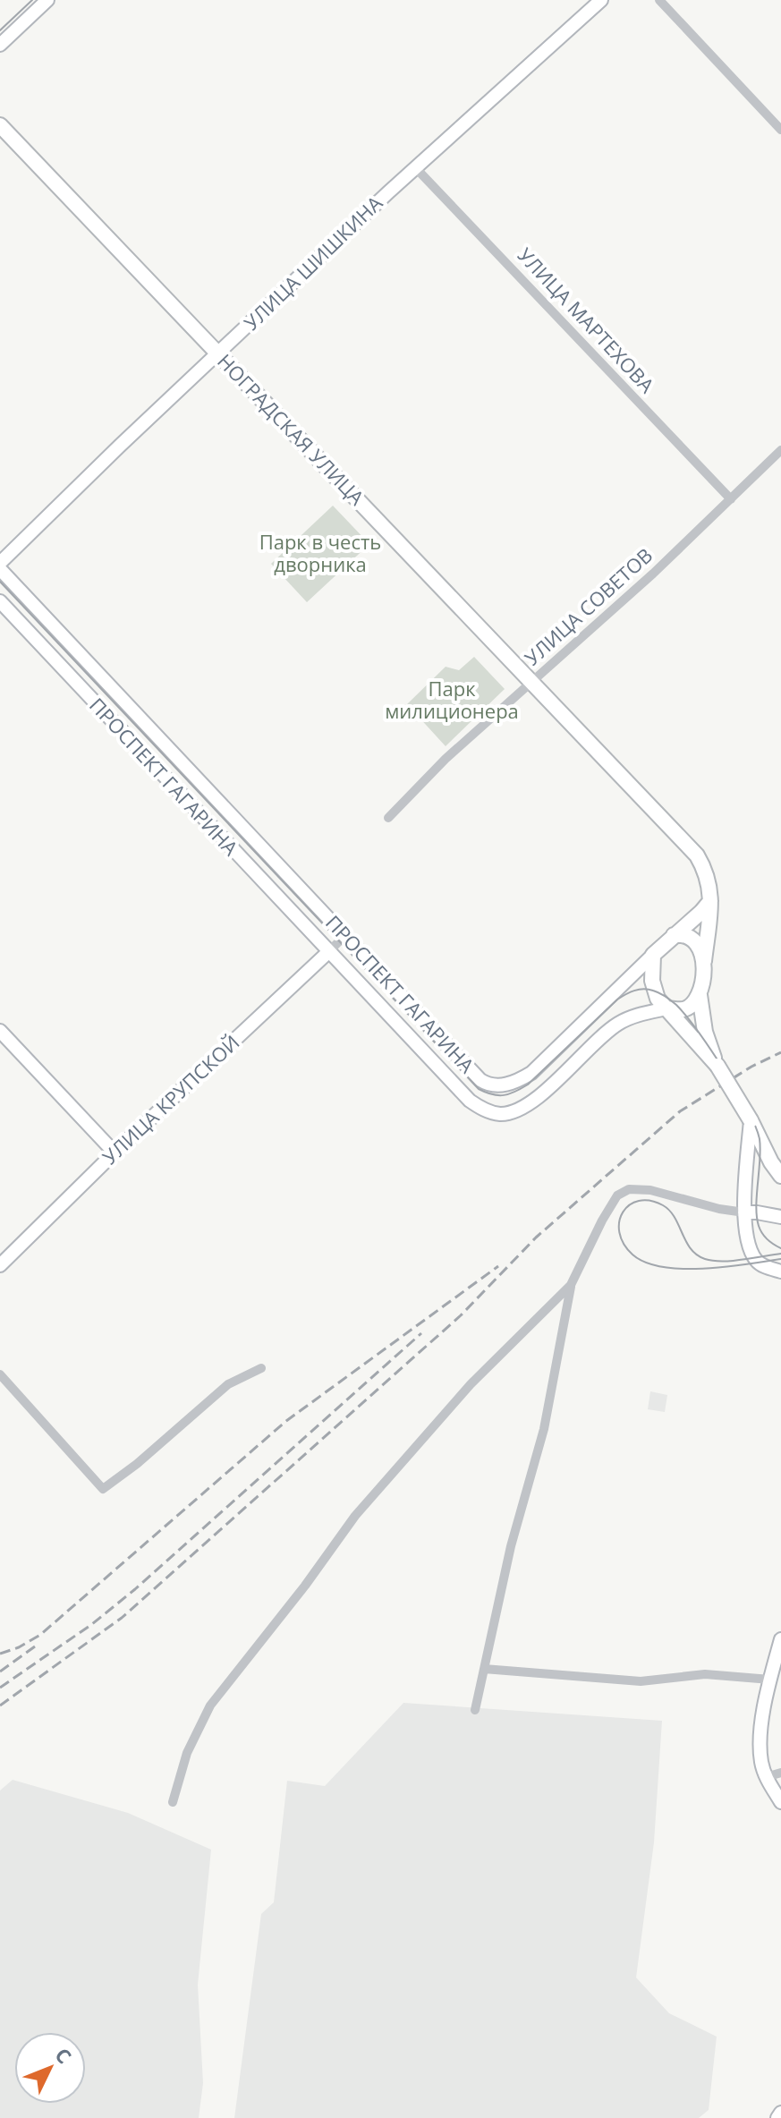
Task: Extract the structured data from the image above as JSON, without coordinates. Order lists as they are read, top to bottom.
{
  "streets": {
    "main road": [
      "УЛИЦА ШИШКИНА",
      "НОГРАДСКАЯ УЛИЦА",
      "ПРОСПЕКТ ГАГАРИНА",
      "УЛИЦА КРУПСКОЙ"
    ],
    "street": ["УЛИЦА МАРТЕХОВА", "УЛИЦА СОВЕТОВ"]
  },
  "crossings": [
    ["УЛИЦА ШИШКИНА", "УЛИЦА МАРТЕХОВА"],
    ["УЛИЦА ШИШКИНА", "НОГРАДСКАЯ УЛИЦА"],
    ["УЛИЦА МАРТЕХОВА", "УЛИЦА СОВЕТОВ"],
    ["НОГРАДСКАЯ УЛИЦА", "УЛИЦА СОВЕТОВ"],
    ["ПРОСПЕКТ ГАГАРИНА", "УЛИЦА КРУПСКОЙ"]
  ],
  "parks": ["Парк в честь дворника", "Парк милиционера"],
  "north": "top right"
}
